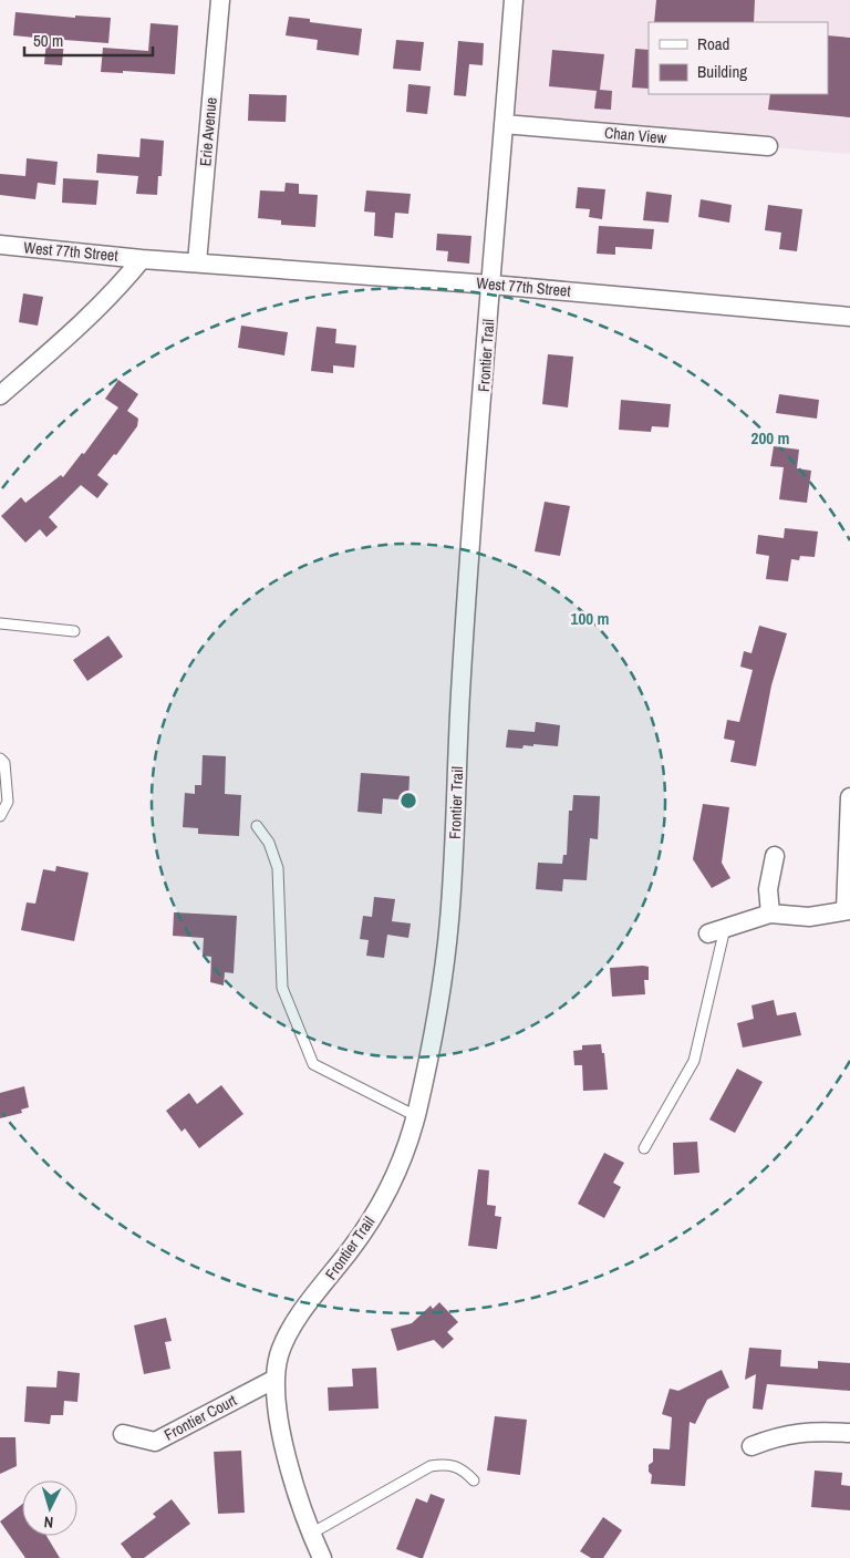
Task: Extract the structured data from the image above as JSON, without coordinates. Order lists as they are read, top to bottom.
{
  "streets": {
    "street": [
      "Erie Avenue",
      "Chan View",
      "West 77th Street",
      "Frontier Trail",
      "Frontier Court"
    ]
  },
  "crossings": [
    ["Erie Avenue", "West 77th Street"],
    ["Chan View", "Frontier Trail"],
    ["West 77th Street", "Frontier Trail"],
    ["Frontier Trail", "Frontier Court"]
  ],
  "legend": ["Road", "Building"],
  "scale_bar": "50 m",
  "north": "bottom",
  "rings": ["200 m", "100 m"]
}
